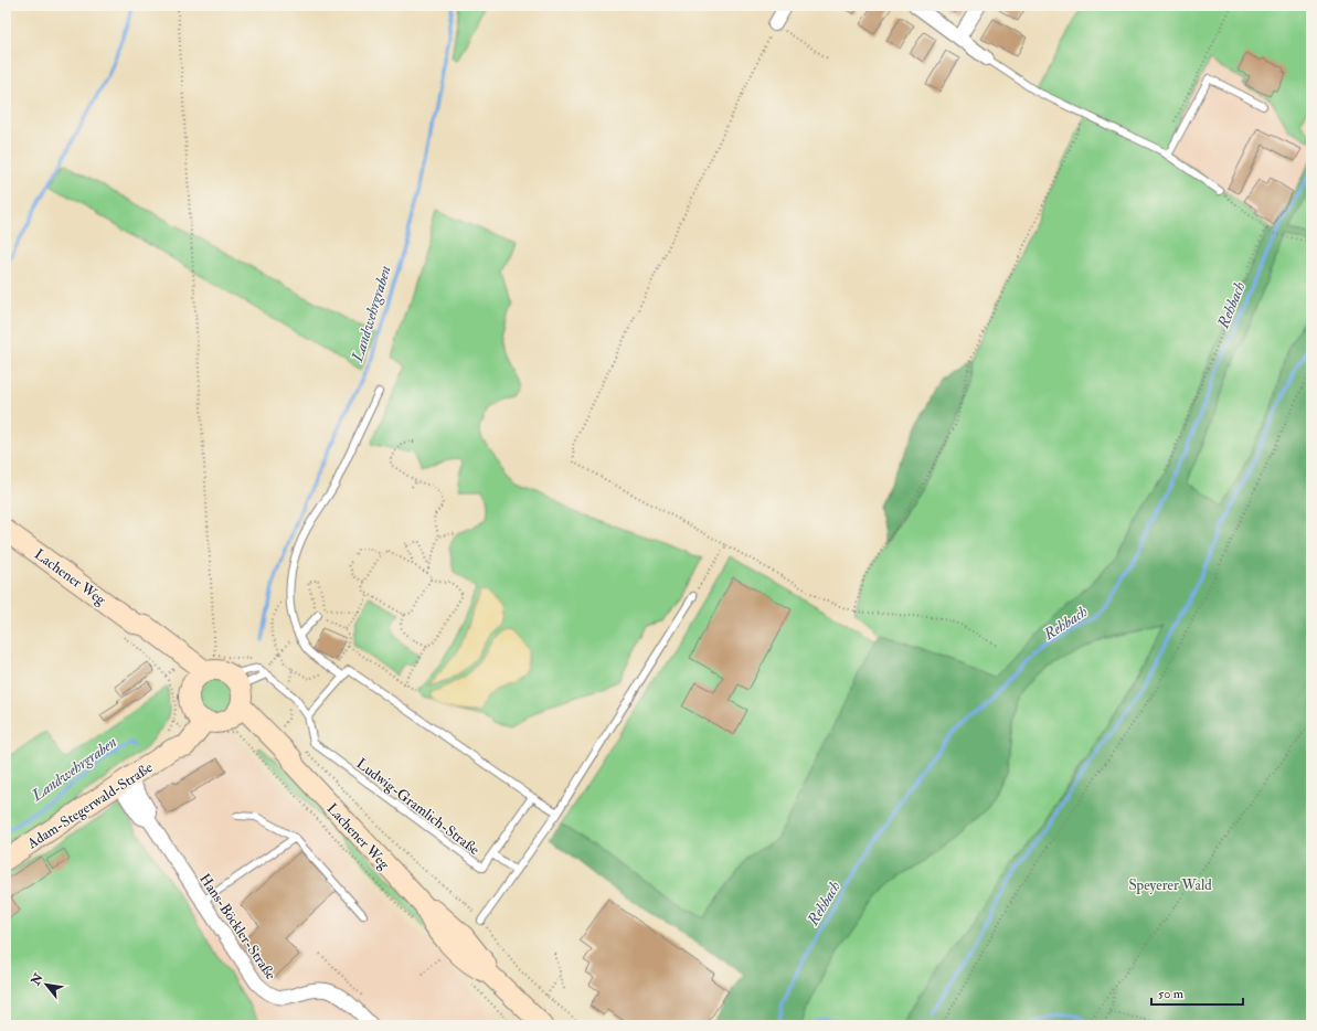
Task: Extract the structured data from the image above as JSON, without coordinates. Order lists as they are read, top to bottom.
{
  "streets": {
    "main road": ["Lachener Weg", "Adam-Stegerwald-Straße"],
    "street": ["Hans-Böckler-Straße"],
    "lane": ["Ludwig-Gramlich-Straße"]
  },
  "crossings": [
    ["Lachener Weg", "Adam-Stegerwald-Straße"],
    ["Lachener Weg", "Ludwig-Gramlich-Straße"],
    ["Adam-Stegerwald-Straße", "Ludwig-Gramlich-Straße"],
    ["Adam-Stegerwald-Straße", "Hans-Böckler-Straße"]
  ],
  "water": ["Rehbach", "Landwehrgraben"],
  "parks": ["Speyerer Wald"],
  "scale_bar": "50 m",
  "north": "top left"
}
